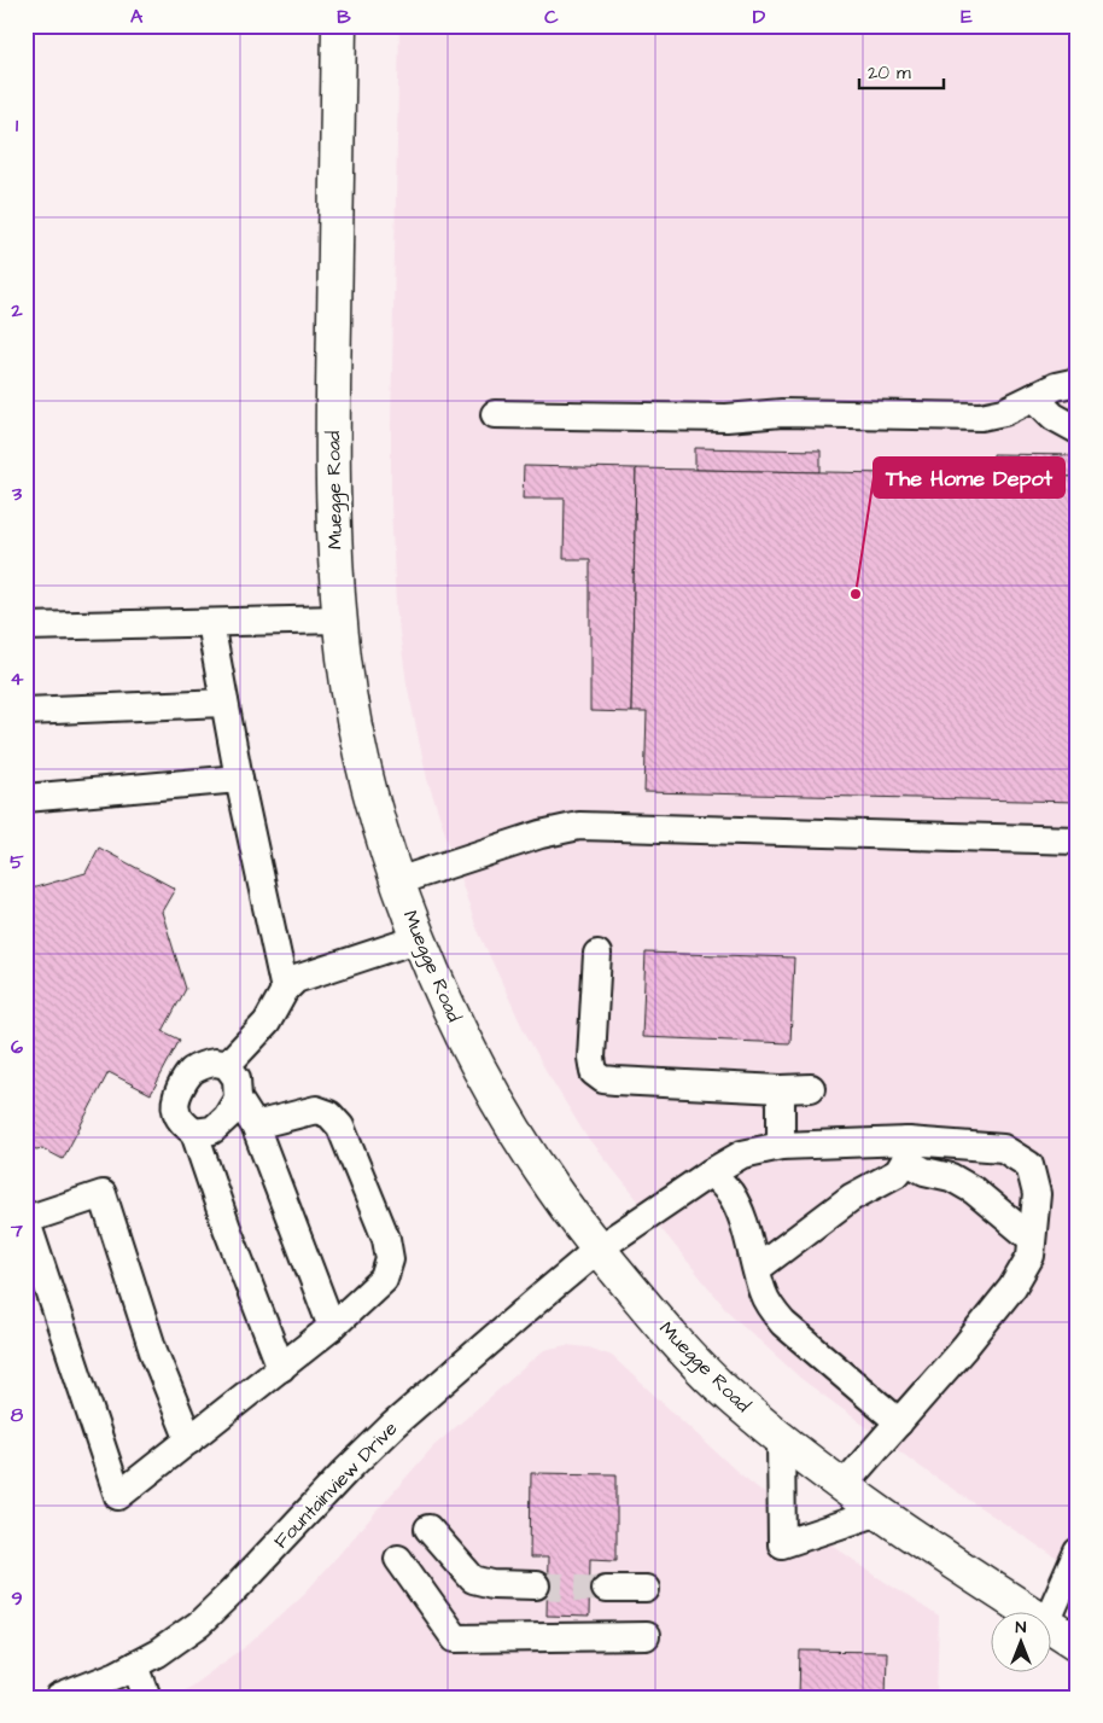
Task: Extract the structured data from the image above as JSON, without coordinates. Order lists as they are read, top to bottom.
{
  "streets": {
    "main road": ["Muegge Road"],
    "street": ["Fountainview Drive"]
  },
  "crossings": [
    ["Muegge Road", "Fountainview Drive"]
  ],
  "places": ["The Home Depot"],
  "scale_bar": "20 m",
  "north": "top",
  "grid": {
    "columns": [
      "A",
      "B",
      "C",
      "D",
      "E"
    ],
    "rows": [
      "1",
      "2",
      "3",
      "4",
      "5",
      "6",
      "7",
      "8",
      "9"
    ]
  }
}
